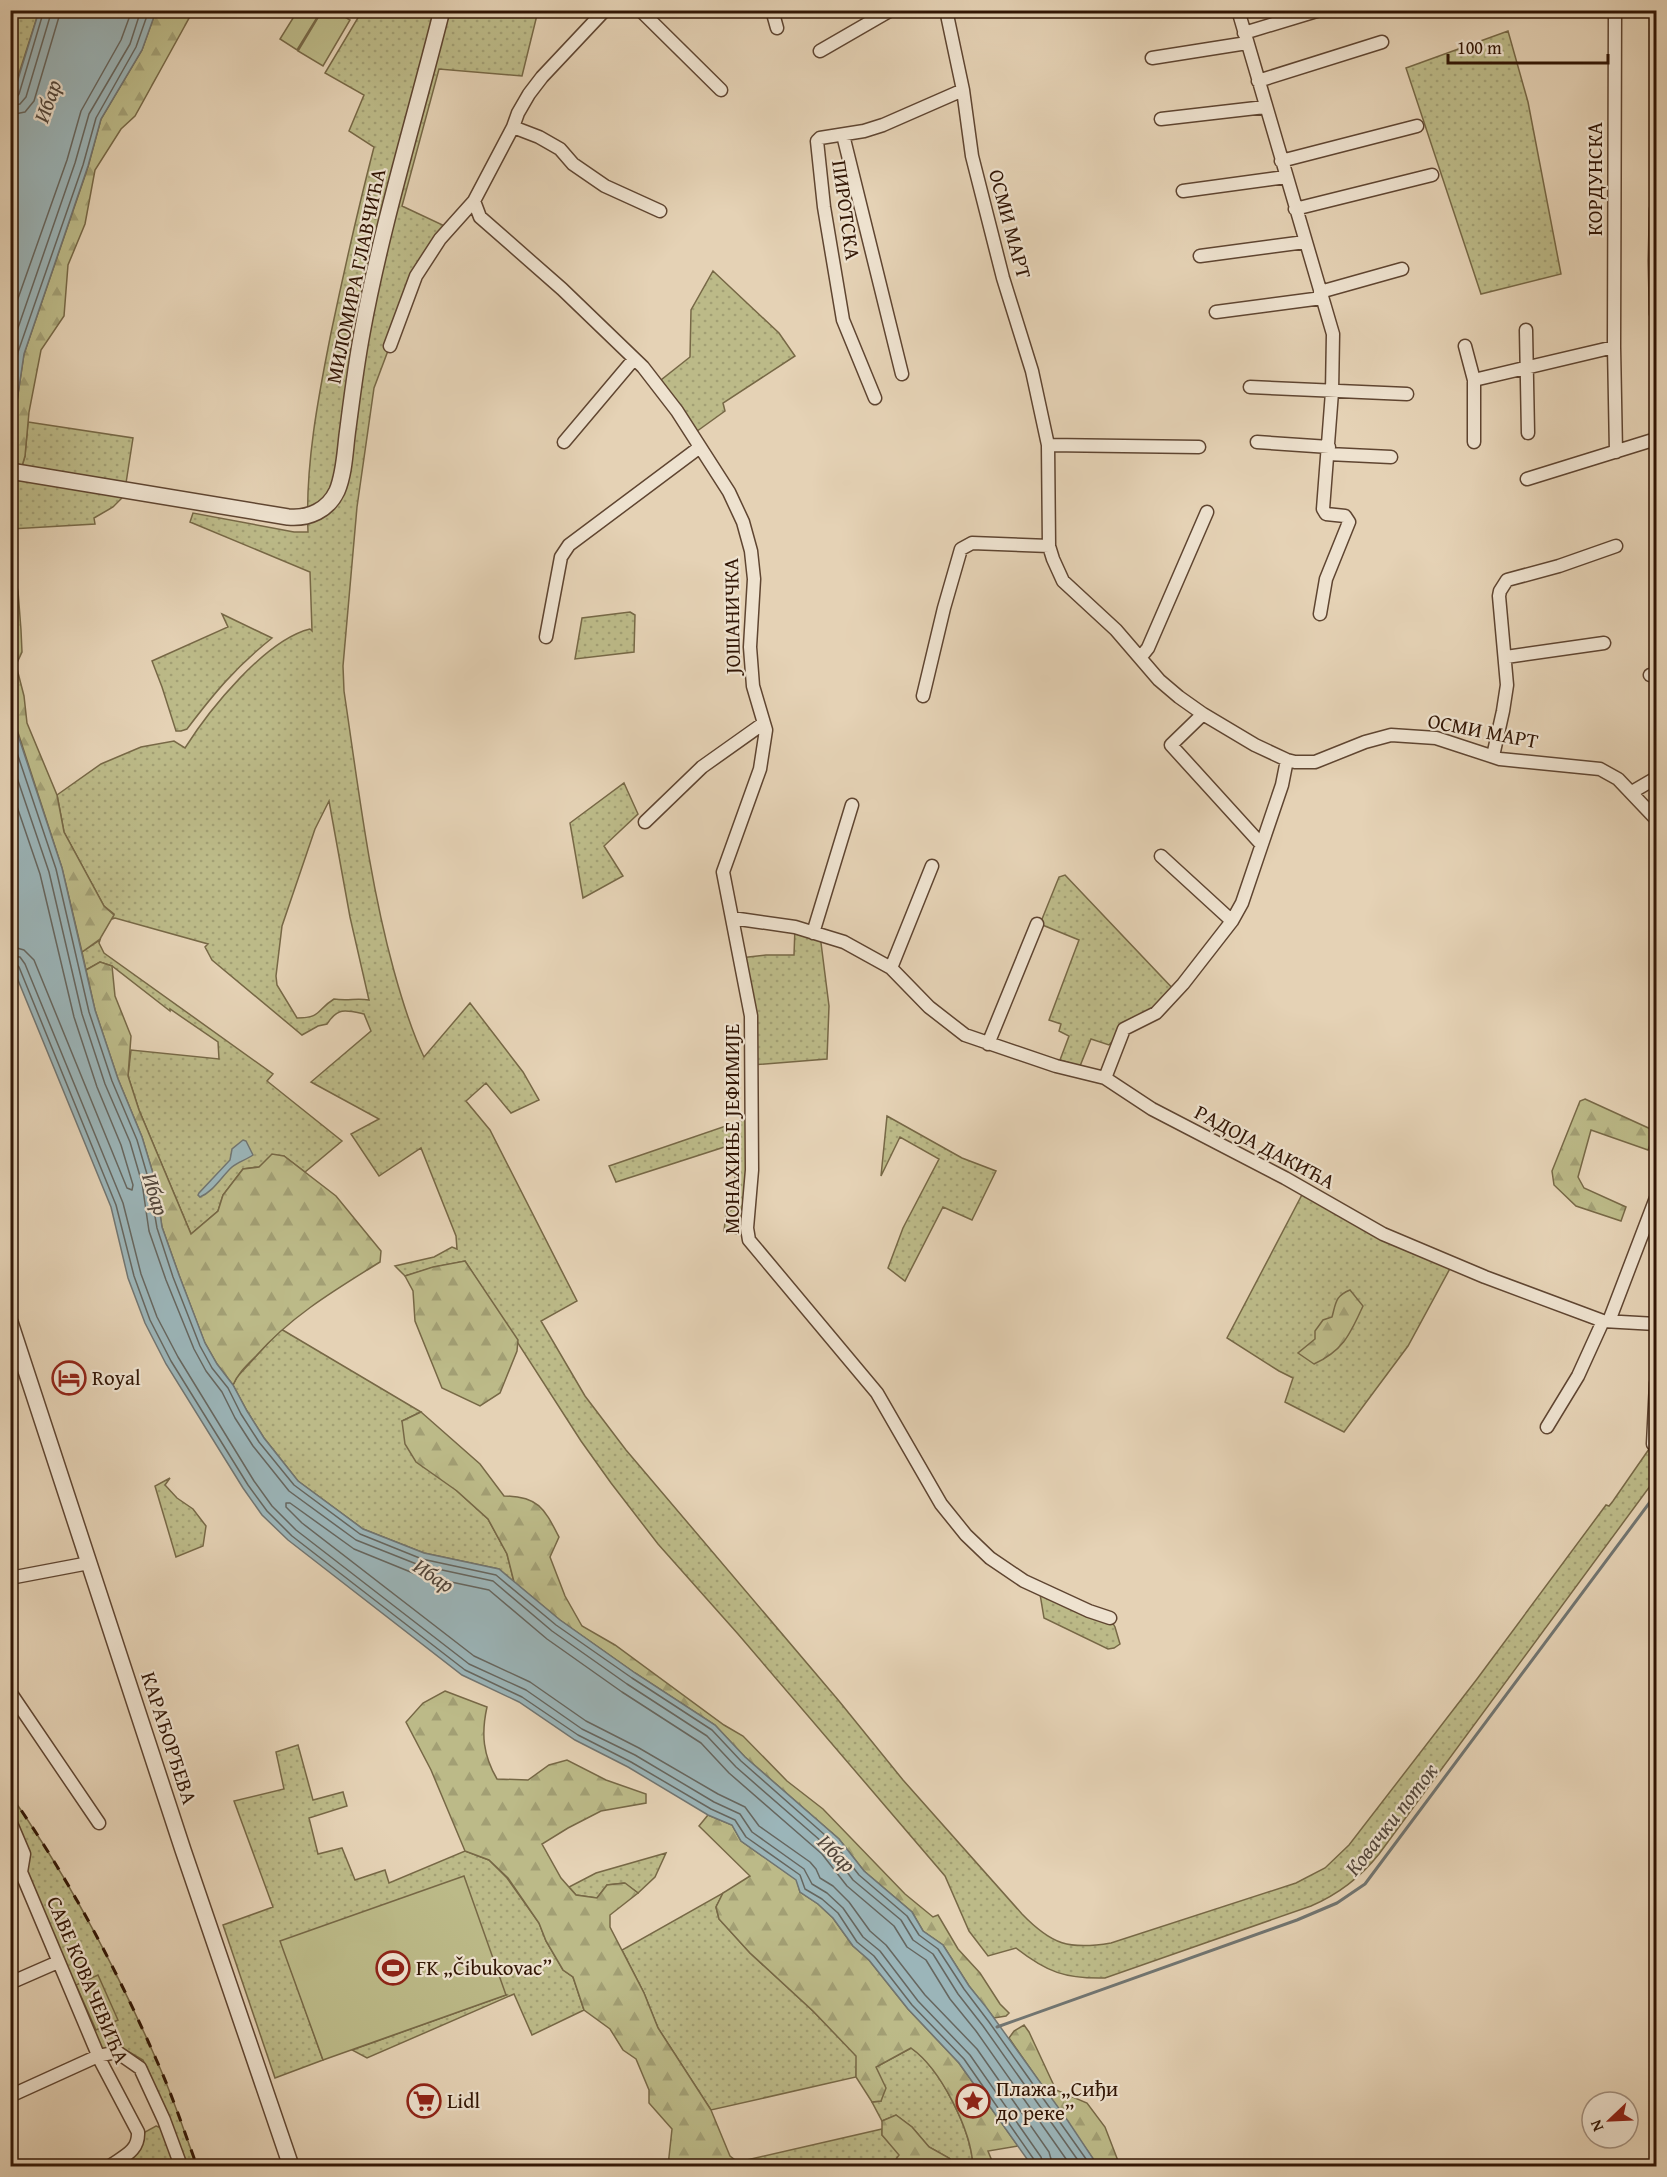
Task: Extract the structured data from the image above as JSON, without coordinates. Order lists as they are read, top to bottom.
{
  "streets": {
    "street": [
      "КОРДУНСКА",
      "ПИРОТСКА",
      "ОСМИ МАРТ",
      "МИЛОМИРА ГЛАВЧИЋА",
      "ЈОШАНИЧКА",
      "МОНАХИЊЕ ЈЕФИМИЈЕ",
      "РАДОЈА ДАКИЋА",
      "КАРАЂОРЂЕВА",
      "САВЕ КОВАЧЕВИЋА"
    ]
  },
  "crossings": [
    ["ПИРОТСКА", "ОСМИ МАРТ"],
    ["ЈОШАНИЧКА", "МОНАХИЊЕ ЈЕФИМИЈЕ"]
  ],
  "water": ["Ибар", "Ковачки поток"],
  "places": {
    "hotel": ["Royal"],
    "sports": ["FK „Čibukovac”"],
    "supermarket": ["Lidl"],
    "place": ["Плажа „Сиђи до реке”"]
  },
  "scale_bar": "100 m",
  "north": "bottom left"
}
